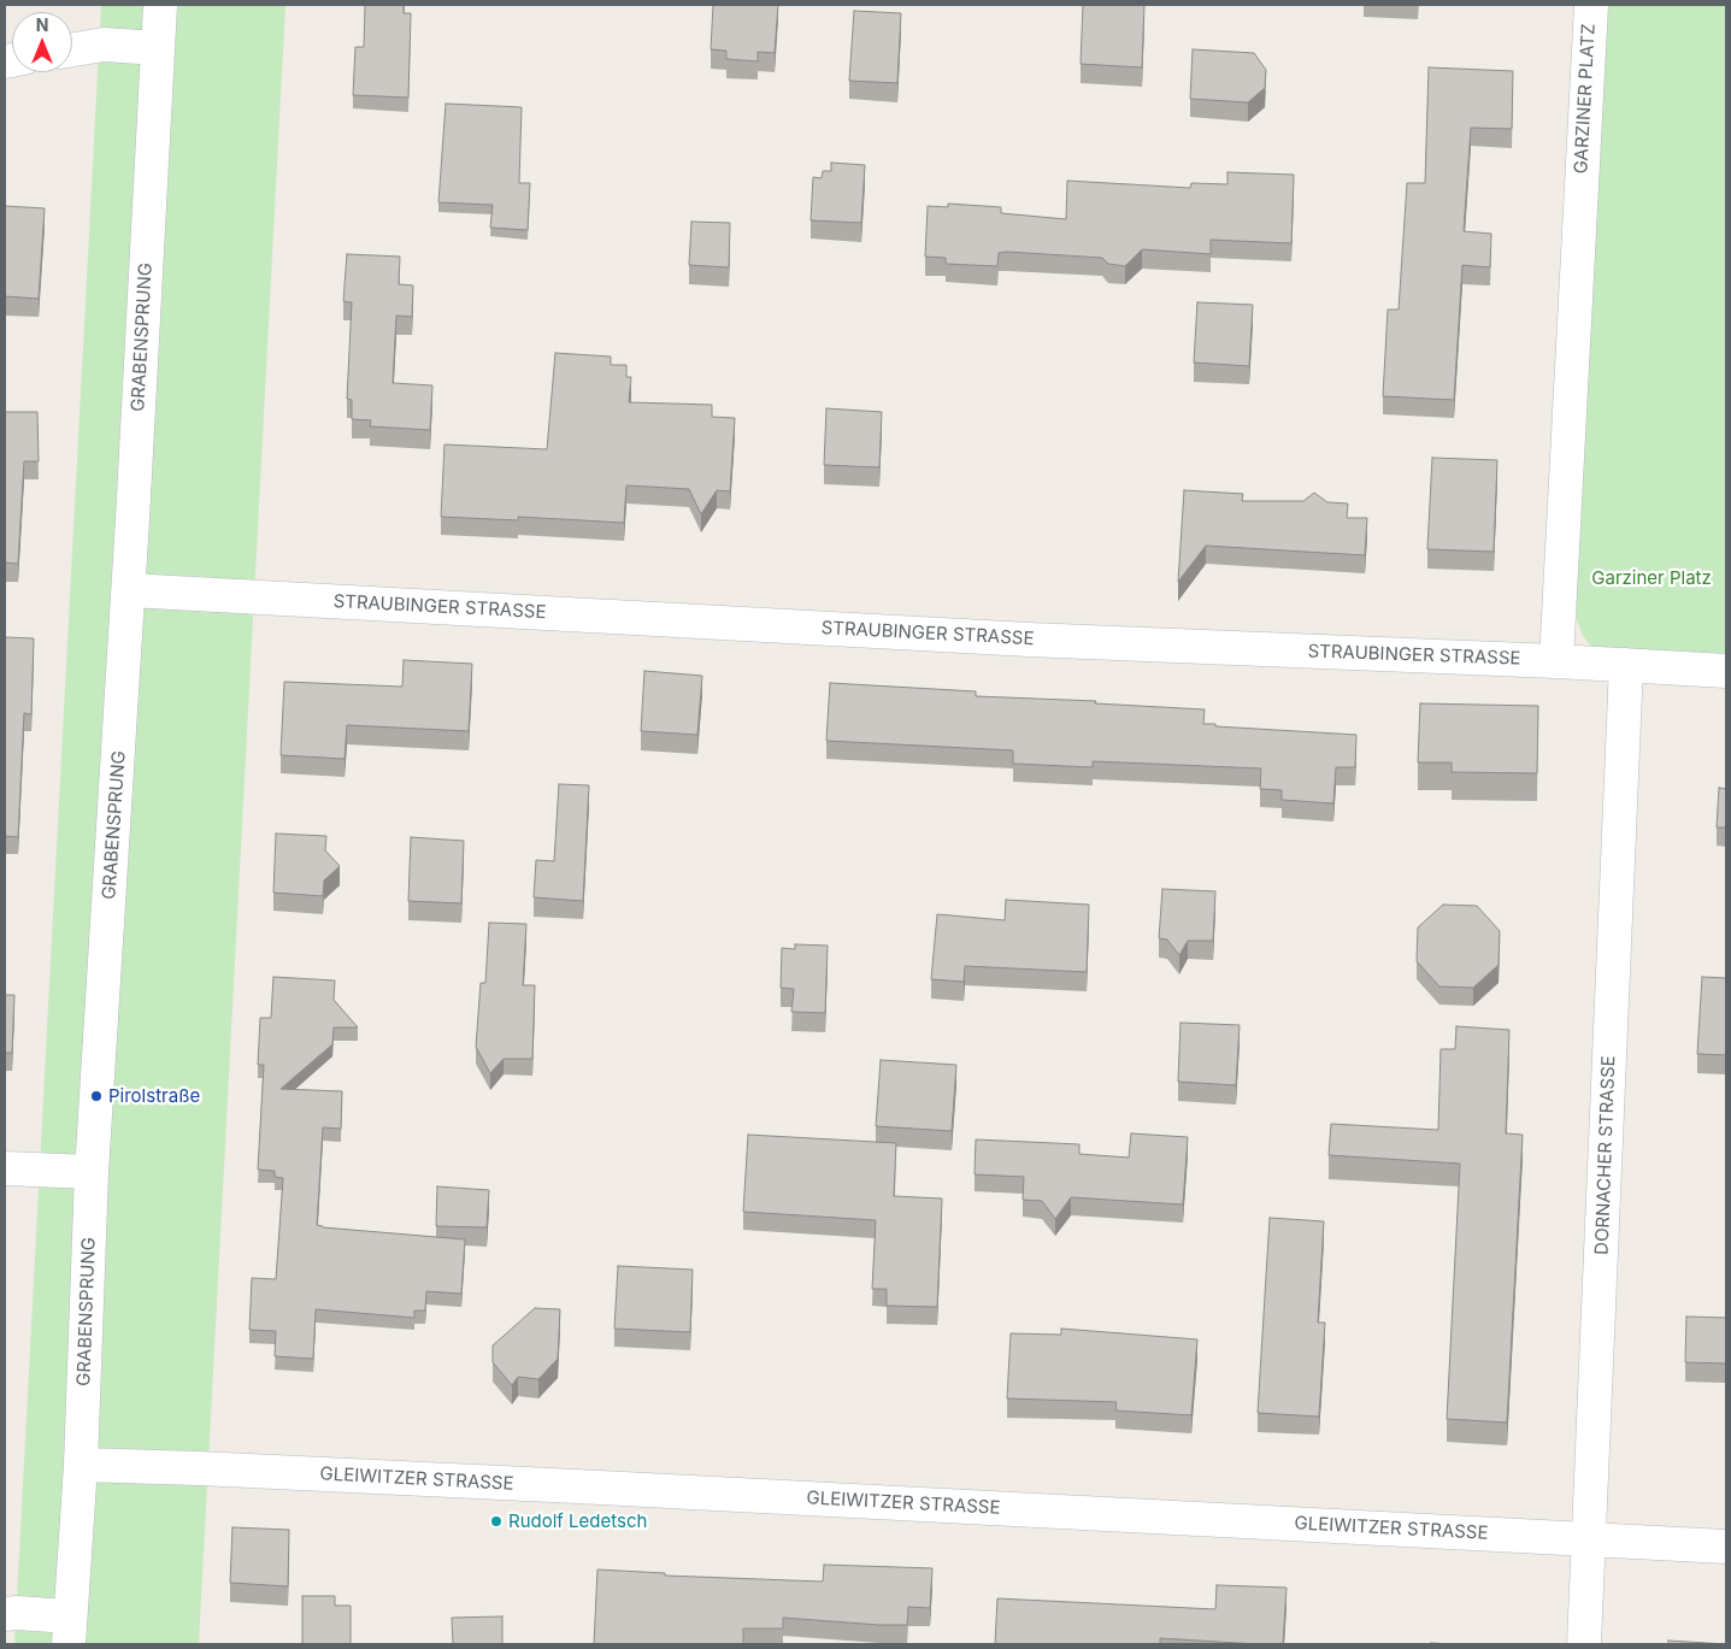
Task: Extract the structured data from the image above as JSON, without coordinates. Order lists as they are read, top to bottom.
{
  "streets": {
    "street": [
      "GARZINER PLATZ",
      "GRABENSPRUNG",
      "STRAUBINGER STRASSE",
      "DORNACHER STRASSE",
      "GLEIWITZER STRASSE"
    ]
  },
  "crossings": [
    ["GARZINER PLATZ", "STRAUBINGER STRASSE"],
    ["GRABENSPRUNG", "STRAUBINGER STRASSE"],
    ["GRABENSPRUNG", "GLEIWITZER STRASSE"],
    ["STRAUBINGER STRASSE", "DORNACHER STRASSE"],
    ["DORNACHER STRASSE", "GLEIWITZER STRASSE"]
  ],
  "parks": ["Garziner Platz"],
  "places": ["Pirolstraße", "Rudolf Ledetsch"],
  "north": "top"
}
